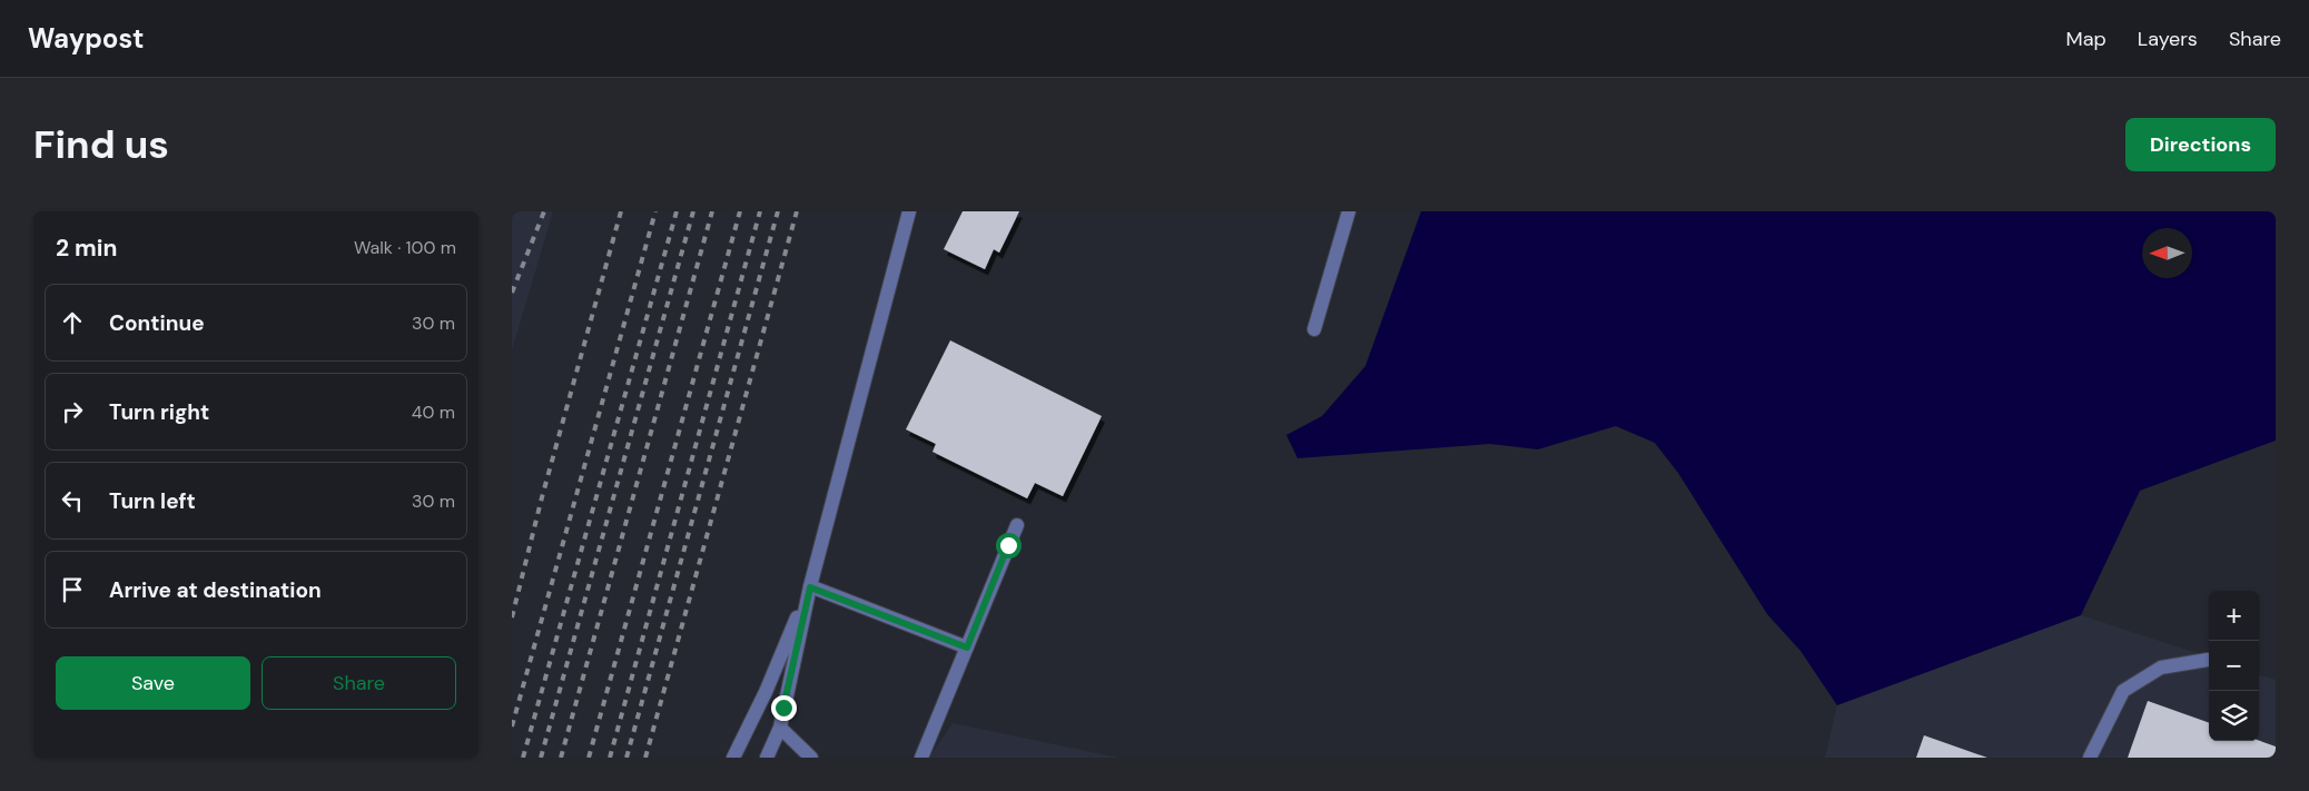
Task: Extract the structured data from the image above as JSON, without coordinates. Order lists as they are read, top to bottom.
{
  "north": "left",
  "page": {
    "header": "Waypost",
    "nav": ["Map", "Layers", "Share"],
    "buttons": [
      "Directions",
      ["Save", "Share"]
    ],
    "title": "Find us",
    "heading": ["2 min", "Walk · 100 m"],
    "list": [
      ["Continue", "30 m"],
      ["Turn right", "40 m"],
      ["Turn left", "30 m"],
      "Arrive at destination"
    ],
    "map_buttons": ["+", "−"]
  }
}
